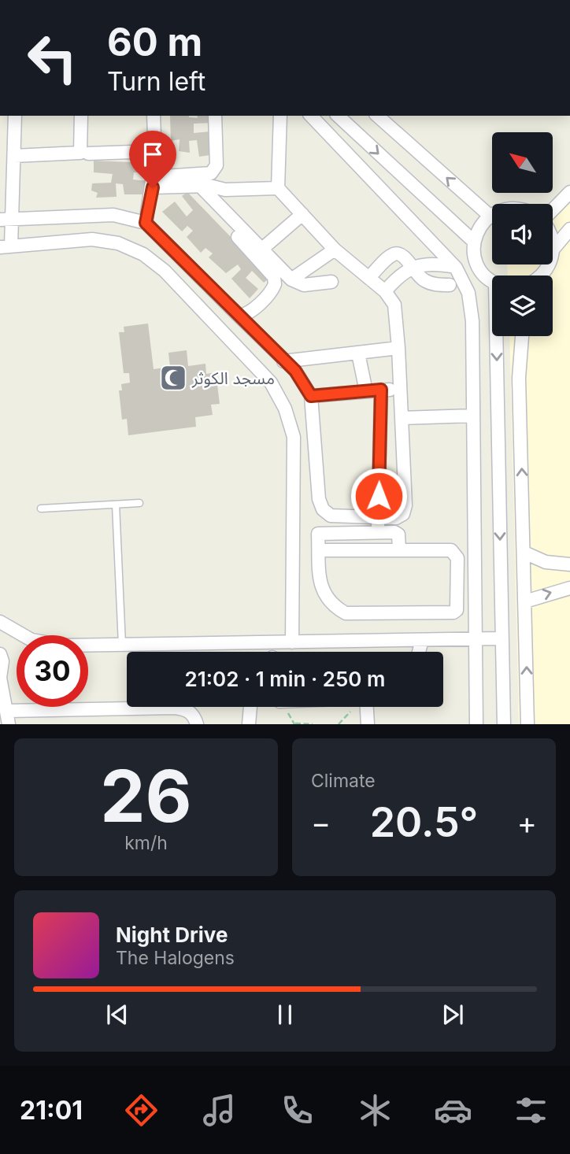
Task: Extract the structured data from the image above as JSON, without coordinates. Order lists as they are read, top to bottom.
{
  "places": {
    "mosque": ["مسجد الكوثر"]
  },
  "north": "top left",
  "page": {
    "turn": ["60 m", "Turn left"],
    "limit": "30",
    "trip": "21:02 · 1 min · 250 m",
    "tile": [
      ["26", "km/h"],
      "Climate"
    ],
    "heat": ["−", "20.5°", "+"],
    "song": ["Night Drive", "The Halogens"],
    "tabs": "21:01"
  }
}
